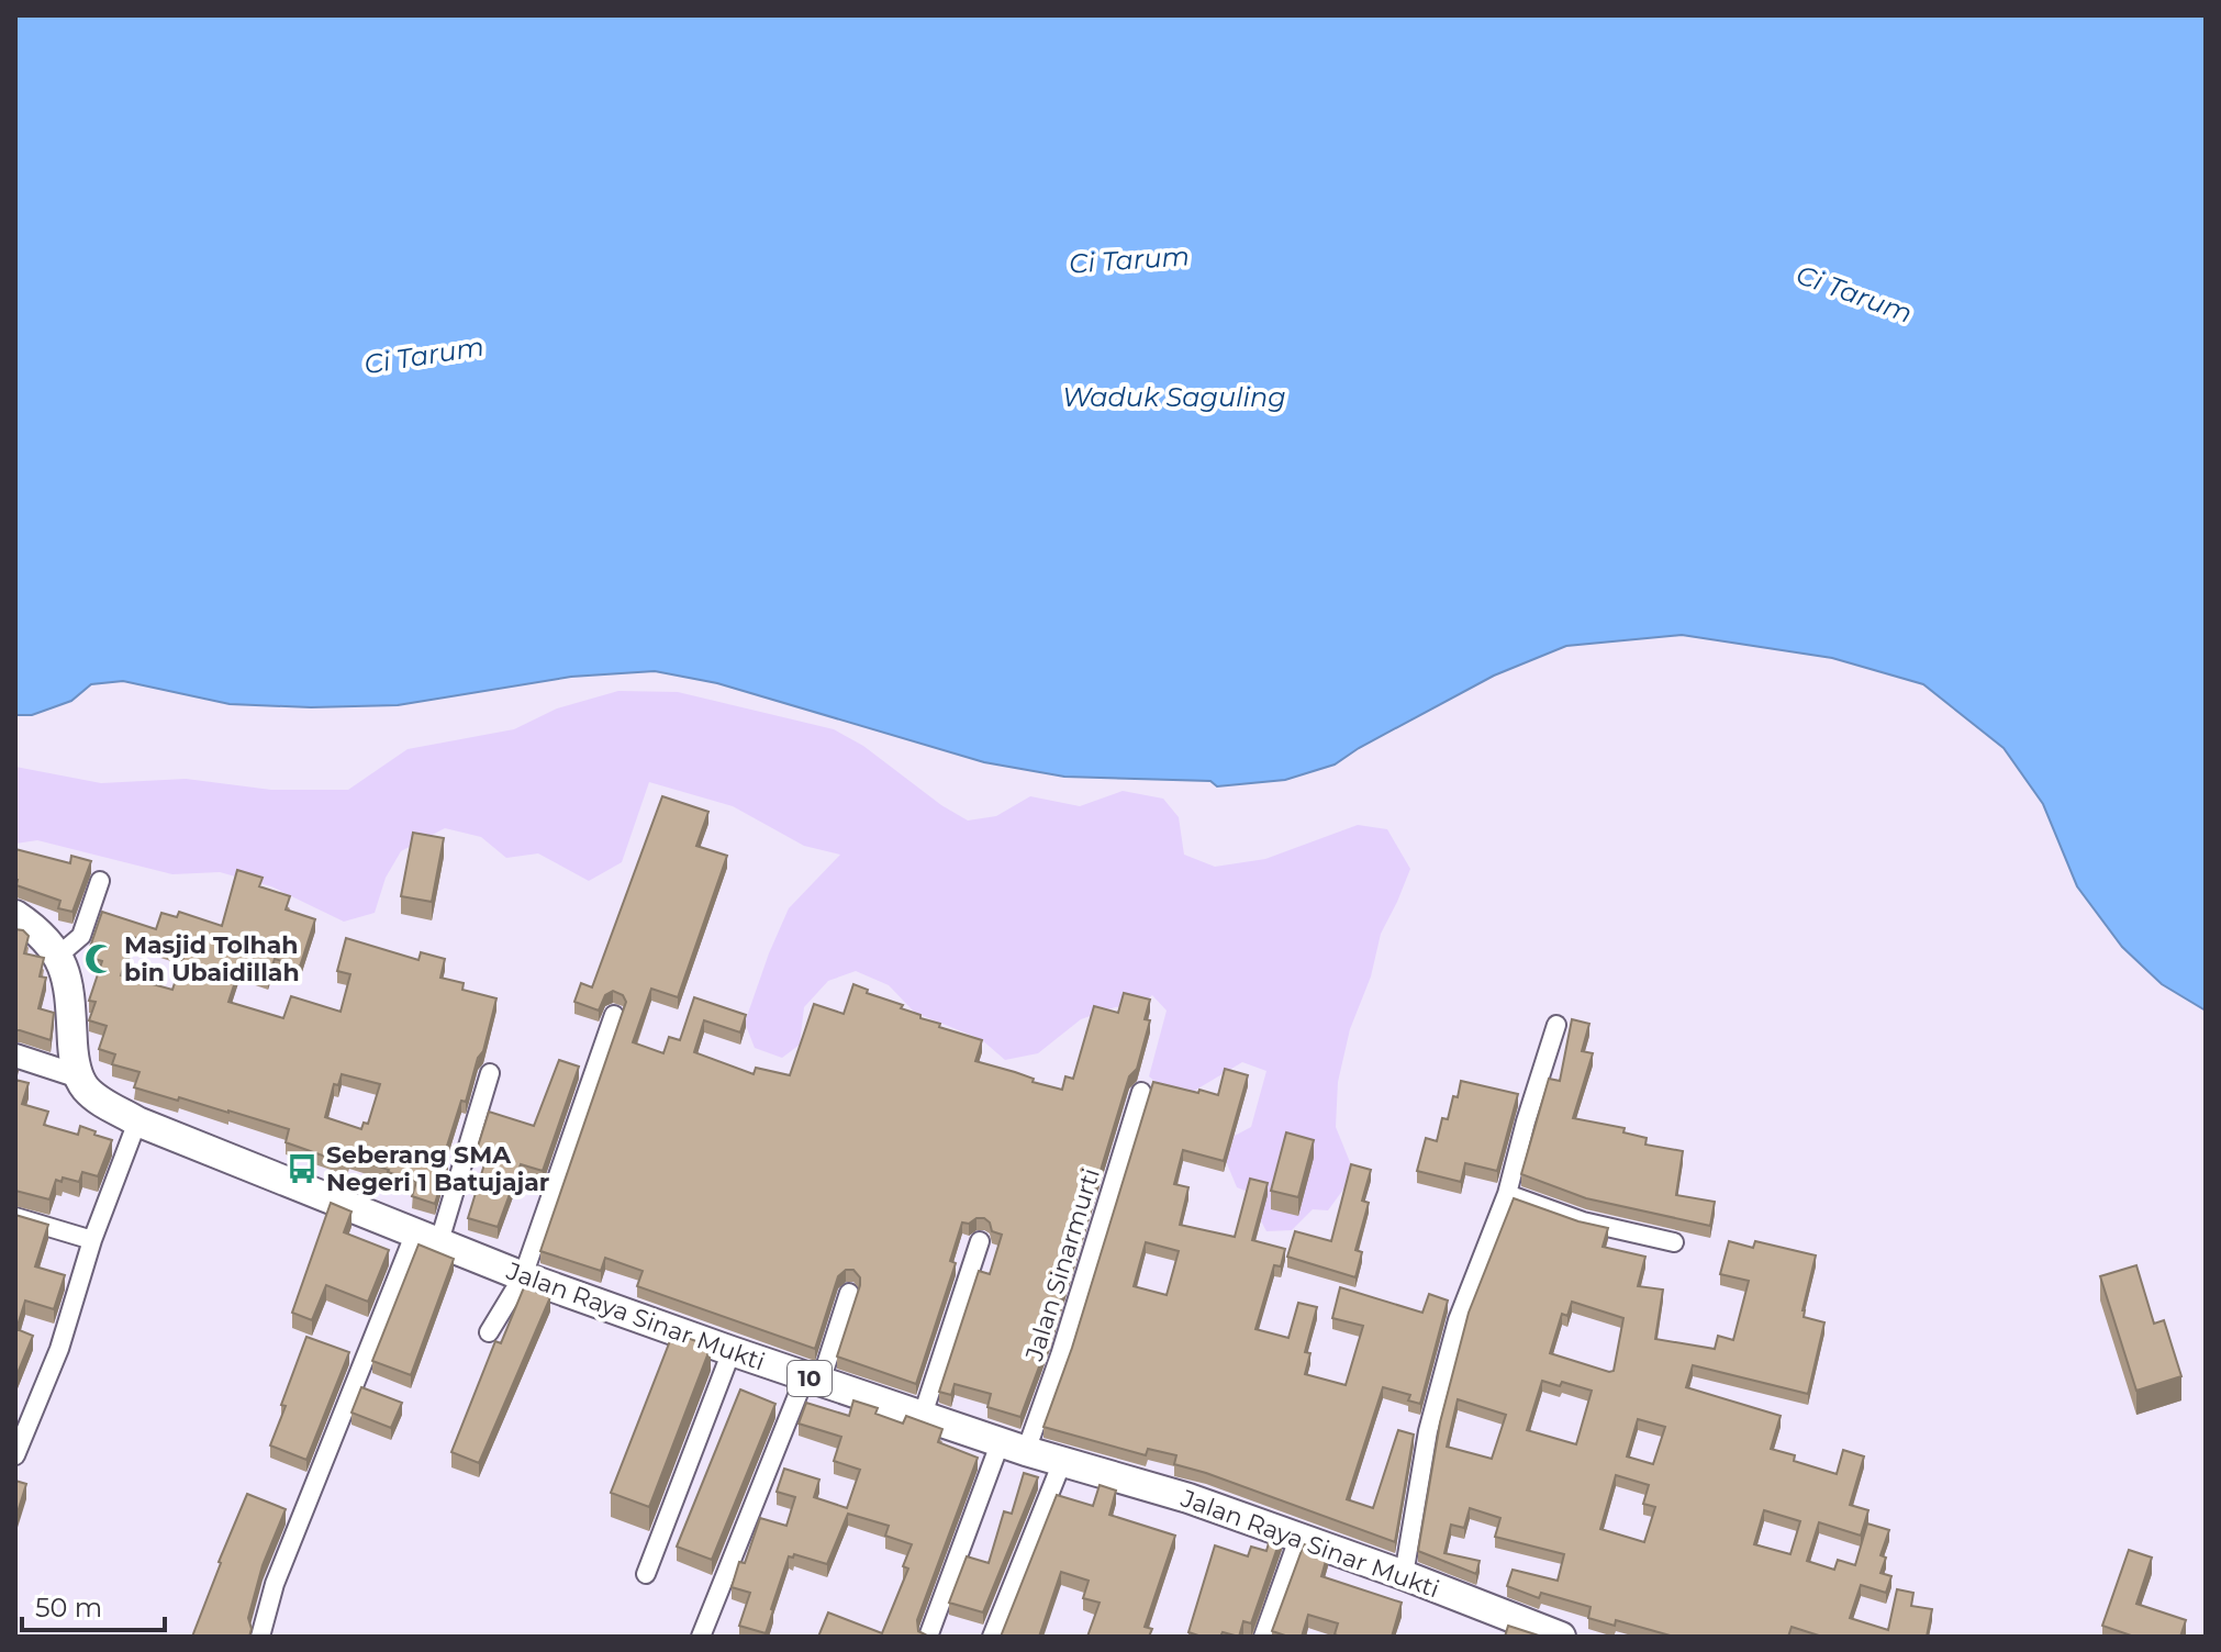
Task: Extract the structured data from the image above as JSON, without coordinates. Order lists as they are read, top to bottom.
{
  "streets": {
    "highway": ["Jalan Raya Sinar Mukti", "10"],
    "street": ["Jalan Sinarmurti"]
  },
  "crossings": [
    ["Jalan Sinarmurti", "Jalan Raya Sinar Mukti"]
  ],
  "water": ["Ci Tarum", "Waduk Saguling"],
  "places": {
    "mosque": ["Masjid Tolhah bin Ubaidillah"],
    "bus stop": ["Seberang SMA Negeri 1 Batujajar"]
  },
  "scale_bar": "50 m"
}
